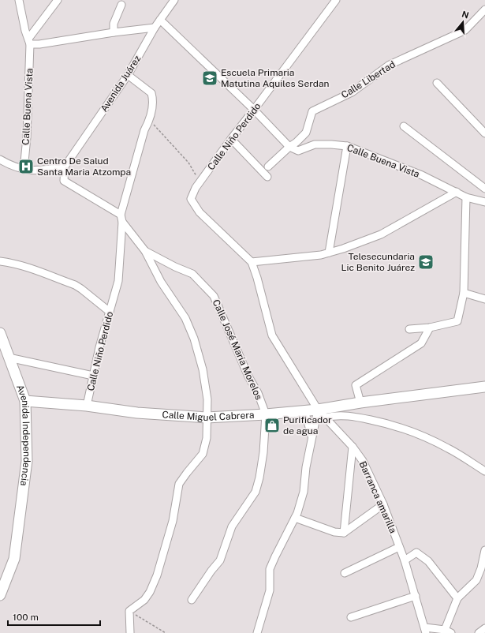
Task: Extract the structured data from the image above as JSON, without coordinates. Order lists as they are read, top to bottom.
{
  "streets": {
    "street": [
      "Calle Libertad",
      "Avenida Juárez",
      "Calle Buena Vista",
      "Calle Niño Perdido",
      "Calle José María Morelos",
      "Calle Miguel Cabrera",
      "Avenida Independencia",
      "Barranca amarilla"
    ]
  },
  "crossings": [
    ["Calle Libertad", "Calle Buena Vista"],
    ["Avenida Juárez", "Calle Niño Perdido"],
    ["Calle Niño Perdido", "Calle Miguel Cabrera"],
    ["Calle Niño Perdido", "Barranca amarilla"],
    ["Calle José María Morelos", "Calle Miguel Cabrera"],
    ["Calle Miguel Cabrera", "Avenida Independencia"],
    ["Calle Miguel Cabrera", "Barranca amarilla"]
  ],
  "places": {
    "school or university": ["Escuela Primaria Matutina Aquiles Serdan", "Telesecundaria Lic Benito Juárez"],
    "hospital": ["Centro De Salud Santa Maria Atzompa"],
    "shop": ["Purificador de agua"]
  },
  "scale_bar": "100 m",
  "north": "top"
}
